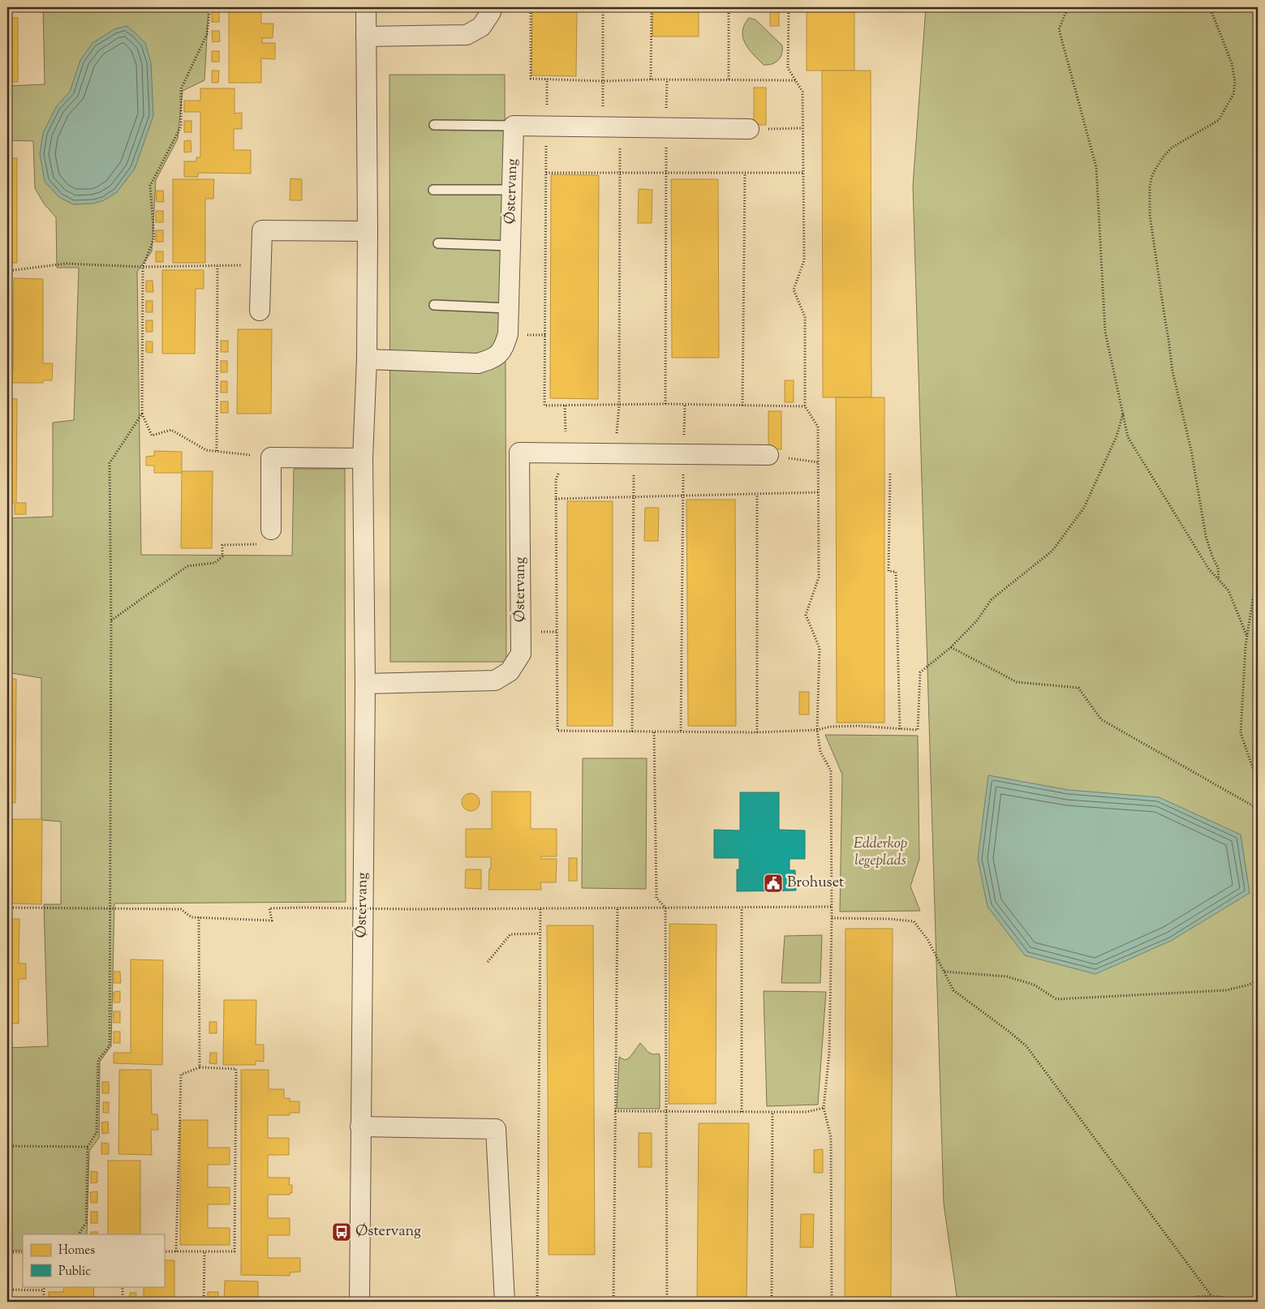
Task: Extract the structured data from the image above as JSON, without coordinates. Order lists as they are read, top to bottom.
{
  "streets": {
    "street": ["Østervang"]
  },
  "parks": ["Edderkop legeplads"],
  "places": {
    "public building": ["Brohuset"],
    "bus stop": ["Østervang"]
  },
  "legend": ["Homes", "Public"]
}
